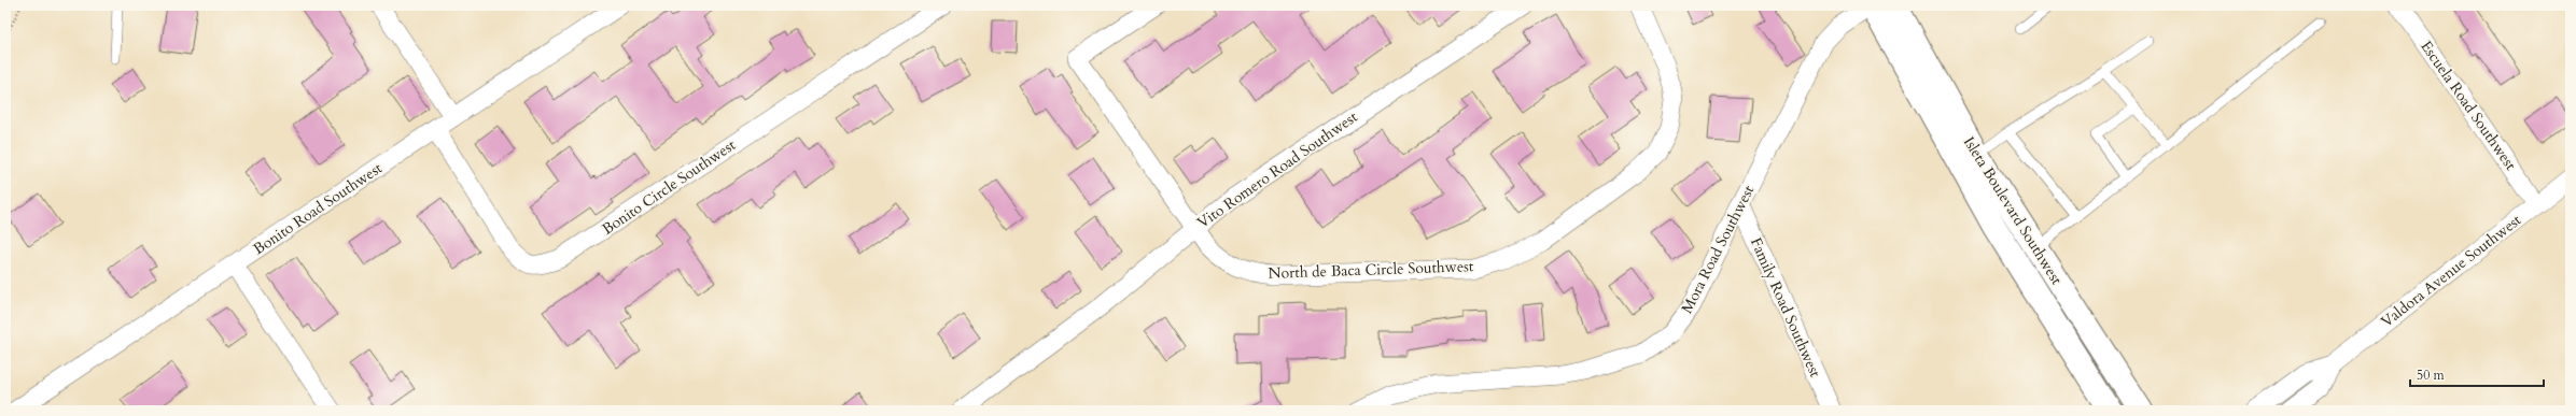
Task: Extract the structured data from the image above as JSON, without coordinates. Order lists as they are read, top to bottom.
{
  "streets": {
    "main road": ["Isleta Boulevard Southwest"],
    "street": [
      "Escuela Road Southwest",
      "Vito Romero Road Southwest",
      "Bonito Circle Southwest",
      "Bonito Road Southwest",
      "Mora Road Southwest",
      "North de Baca Circle Southwest",
      "Valdora Avenue Southwest",
      "Family Road Southwest"
    ]
  },
  "crossings": [
    ["Escuela Road Southwest", "Valdora Avenue Southwest"],
    ["Vito Romero Road Southwest", "North de Baca Circle Southwest"],
    ["Bonito Circle Southwest", "Bonito Road Southwest"],
    ["Isleta Boulevard Southwest", "Mora Road Southwest"],
    ["Mora Road Southwest", "Family Road Southwest"]
  ],
  "scale_bar": "50 m"
}
